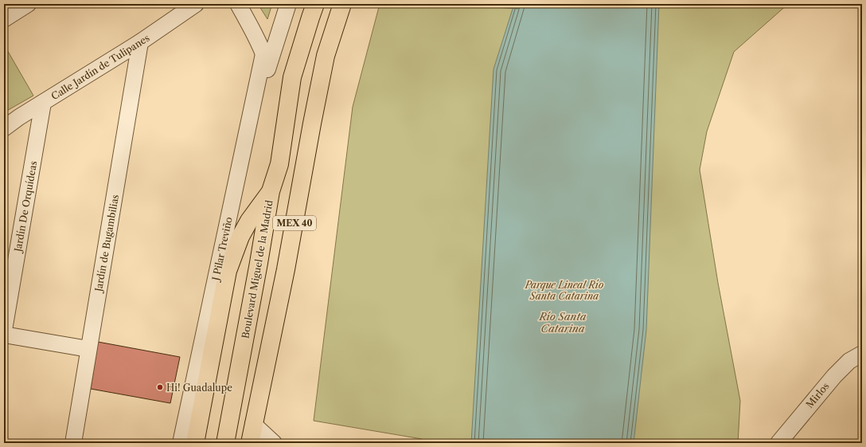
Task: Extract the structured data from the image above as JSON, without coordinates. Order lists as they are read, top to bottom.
{
  "streets": {
    "highway": ["MEX 40", "Boulevard Miguel de la Madrid"],
    "street": [
      "Calle Jardín de Tulipanes",
      "Jardín De Orquídeas",
      "Jardín de Bugambilias",
      "J Pilar Treviño",
      "Mirlos"
    ]
  },
  "crossings": [
    ["Calle Jardín de Tulipanes", "Jardín De Orquídeas"],
    ["Calle Jardín de Tulipanes", "Jardín de Bugambilias"]
  ],
  "water": ["Río Santa Catarina"],
  "parks": ["Parque Lineal Río Santa Catarina"],
  "places": ["Hi! Guadalupe"]
}
